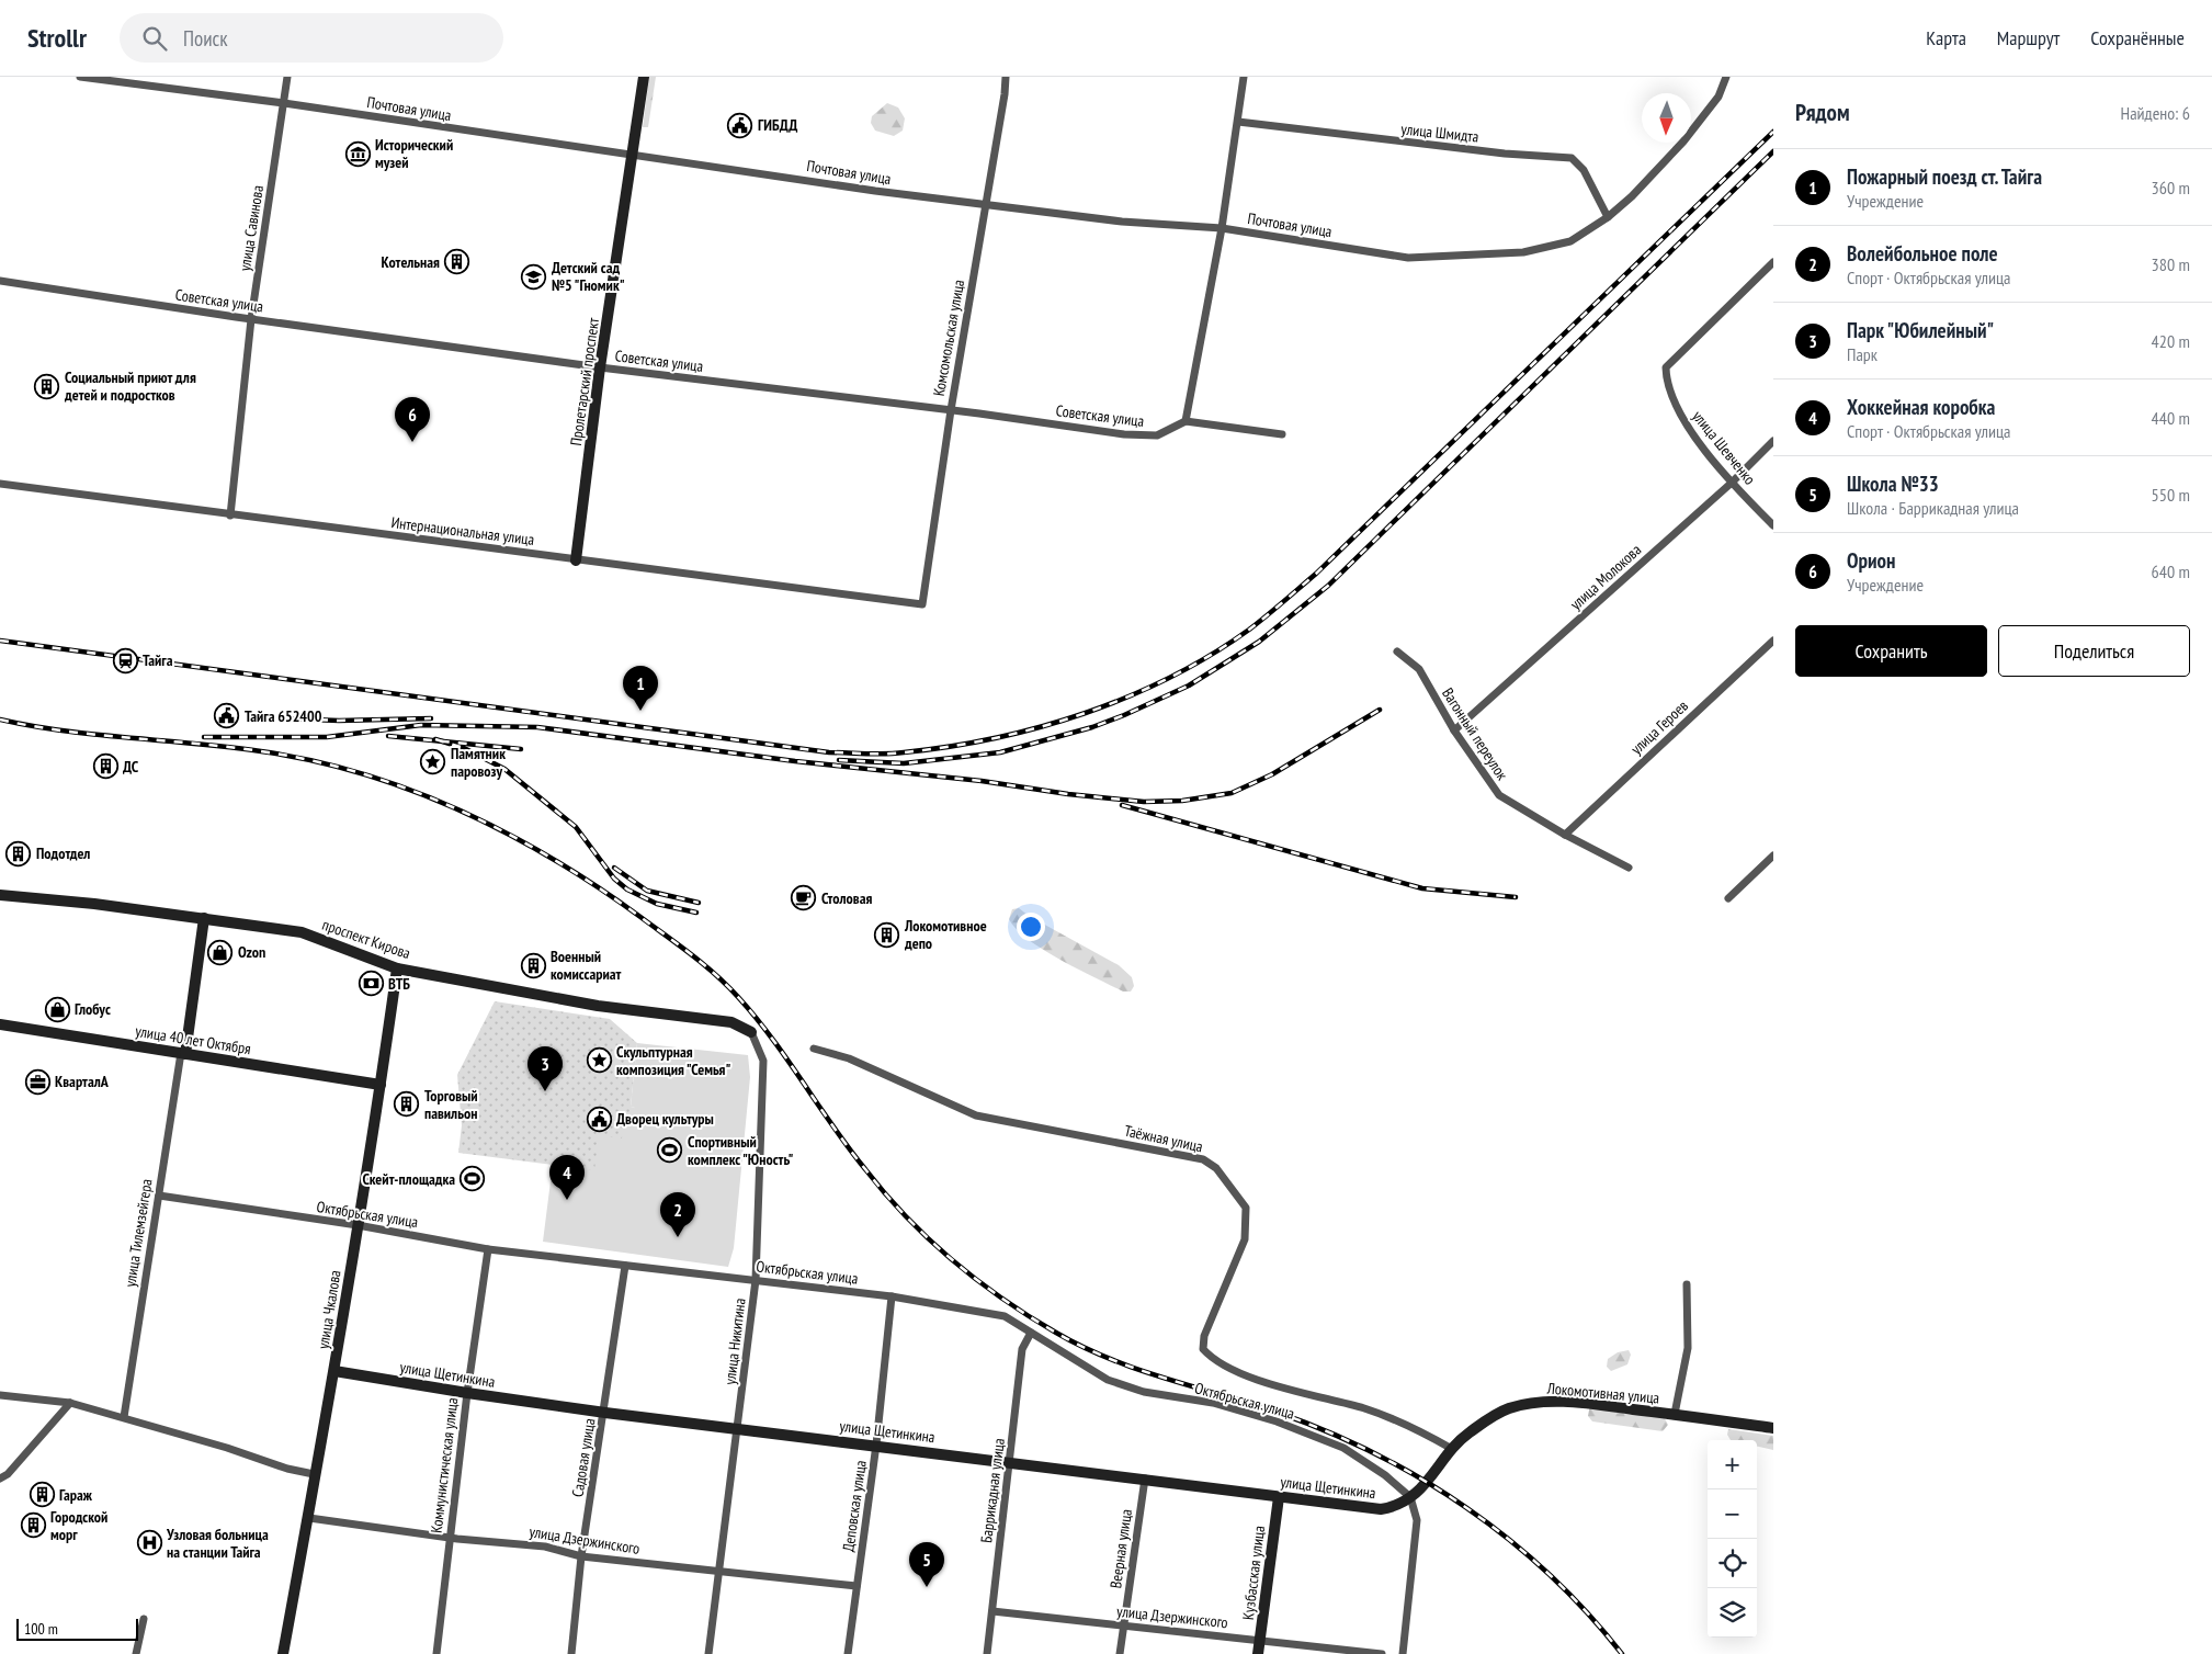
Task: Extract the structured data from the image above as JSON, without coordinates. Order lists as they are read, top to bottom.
{
  "streets": {
    "street": [
      "Почтовая улица",
      "улица Шмидта",
      "улица Савинова",
      "Советская улица",
      "Комсомольская улица",
      "Пролетарский проспект",
      "улица Шевченко",
      "Интернациональная улица",
      "улица Молокова",
      "улица Героев",
      "Вагонный переулок",
      "проспект Кирова",
      "улица 40 лет Октября",
      "Таёжная улица",
      "Октябрьская улица",
      "улица Тилемзейгера",
      "улица Чкалова",
      "улица Никитина",
      "улица Щетинкина",
      "Локомотивная улица",
      "Садовая улица",
      "Коммунистическая улица",
      "Баррикадная улица",
      "Деповская улица",
      "улица Дзержинского",
      "Веерная улица",
      "Кузбасская улица"
    ]
  },
  "crossings": [
    ["Почтовая улица", "улица Шмидта"],
    ["Почтовая улица", "улица Савинова"],
    ["Почтовая улица", "Комсомольская улица"],
    ["Почтовая улица", "Пролетарский проспект"],
    ["улица Савинова", "Советская улица"],
    ["улица Савинова", "Интернациональная улица"],
    ["Советская улица", "Комсомольская улица"],
    ["Советская улица", "Пролетарский проспект"],
    ["Комсомольская улица", "Интернациональная улица"],
    ["Пролетарский проспект", "Интернациональная улица"],
    ["улица Шевченко", "улица Молокова"],
    ["улица Молокова", "Вагонный переулок"],
    ["улица Героев", "Вагонный переулок"],
    ["проспект Кирова", "улица Тилемзейгера"],
    ["проспект Кирова", "улица Чкалова"],
    ["проспект Кирова", "улица Никитина"],
    ["улица 40 лет Октября", "улица Тилемзейгера"],
    ["улица 40 лет Октября", "улица Чкалова"],
    ["Таёжная улица", "Локомотивная улица"],
    ["Октябрьская улица", "улица Тилемзейгера"],
    ["Октябрьская улица", "улица Чкалова"],
    ["Октябрьская улица", "улица Никитина"],
    ["Октябрьская улица", "улица Щетинкина"],
    ["Октябрьская улица", "Садовая улица"],
    ["Октябрьская улица", "Коммунистическая улица"],
    ["Октябрьская улица", "Баррикадная улица"],
    ["Октябрьская улица", "Деповская улица"],
    ["улица Чкалова", "улица Щетинкина"],
    ["улица Чкалова", "улица Дзержинского"],
    ["улица Никитина", "улица Щетинкина"],
    ["улица Никитина", "улица Дзержинского"],
    ["улица Щетинкина", "Локомотивная улица"],
    ["улица Щетинкина", "Садовая улица"],
    ["улица Щетинкина", "Коммунистическая улица"],
    ["улица Щетинкина", "Баррикадная улица"],
    ["улица Щетинкина", "Деповская улица"],
    ["улица Щетинкина", "Веерная улица"],
    ["улица Щетинкина", "Кузбасская улица"],
    ["Садовая улица", "улица Дзержинского"],
    ["Коммунистическая улица", "улица Дзержинского"],
    ["Баррикадная улица", "улица Дзержинского"],
    ["Деповская улица", "улица Дзержинского"],
    ["улица Дзержинского", "Веерная улица"],
    ["улица Дзержинского", "Кузбасская улица"]
  ],
  "places": {
    "public building": ["ГИБДД", "Тайга 652400", "Дворец культуры"],
    "museum": ["Исторический музей"],
    "building": [
      "Котельная",
      "Социальный приют для детей и подростков",
      "ДС",
      "Подотдел",
      "Локомотивное депо",
      "Военный комиссариат",
      "Торговый павильон",
      "Гараж",
      "Городской морг"
    ],
    "school or university": ["Детский сад №5 \"Гномик\""],
    "station": ["Тайга"],
    "place": ["Памятник паровозу", "Скульптурная композиция \"Семья\""],
    "cafe": ["Столовая"],
    "shop": ["Ozon", "Глобус"],
    "bank": ["ВТБ"],
    "office": ["КварталА"],
    "sports": ["Спортивный комплекс \"Юность\"", "Скейт-площадка"],
    "hospital": ["Узловая больница на станции Тайга"]
  },
  "scale_bar": "100 m",
  "north": "bottom",
  "page": {
    "header": "Strollr",
    "search": "Поиск",
    "nav": ["Карта", "Маршрут", "Сохранённые"],
    "heading": ["Рядом", "Найдено: 6"],
    "list": [
      {
        "mark": "1",
        "name": "Пожарный поезд ст. Тайга",
        "note": "Учреждение",
        "value": "360 m"
      },
      {
        "mark": "2",
        "name": "Волейбольное поле",
        "note": "Спорт · Октябрьская улица",
        "value": "380 m"
      },
      {
        "mark": "3",
        "name": "Парк \"Юбилейный\"",
        "note": "Парк",
        "value": "420 m"
      },
      {
        "mark": "4",
        "name": "Хоккейная коробка",
        "note": "Спорт · Октябрьская улица",
        "value": "440 m"
      },
      {
        "mark": "5",
        "name": "Школа №33",
        "note": "Школа · Баррикадная улица",
        "value": "550 m"
      },
      {
        "mark": "6",
        "name": "Орион",
        "note": "Учреждение",
        "value": "640 m"
      }
    ],
    "pins": [
      "6",
      "1",
      "3",
      "4",
      "2",
      "5"
    ],
    "buttons": ["Сохранить", "Поделиться"],
    "map_buttons": ["+", "−"],
    "scale": "100 m"
  }
}
